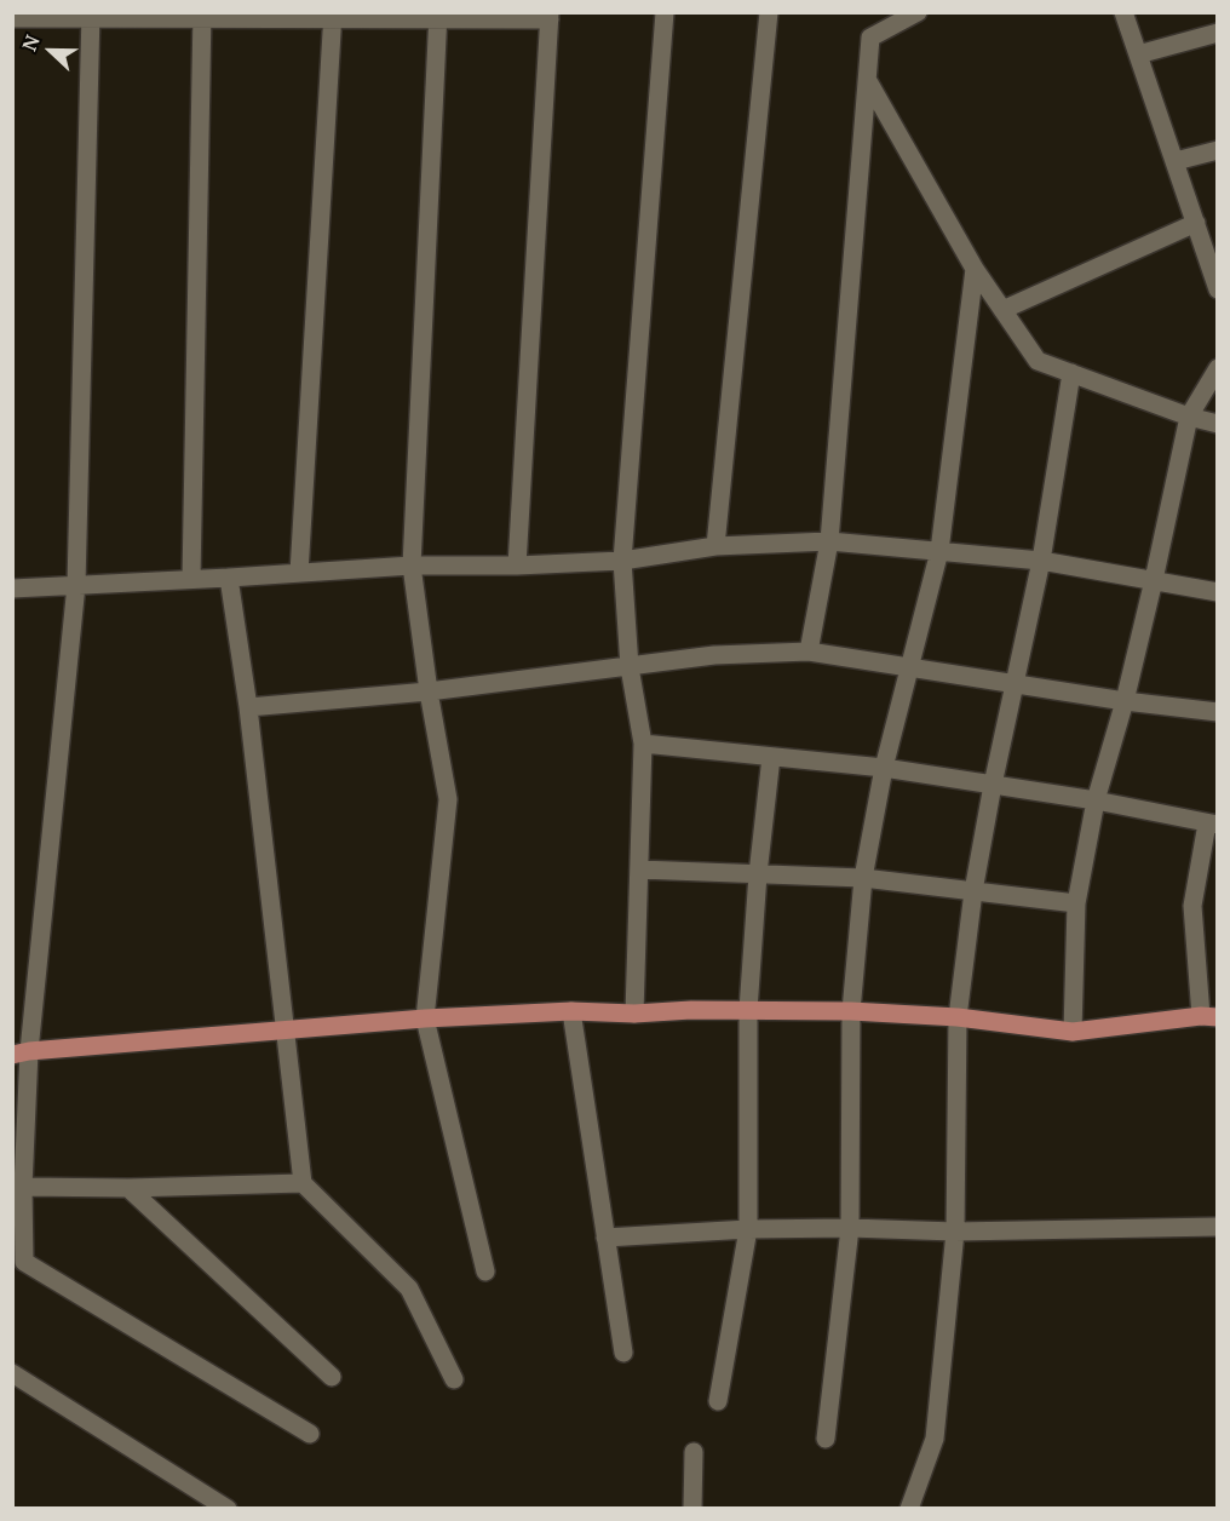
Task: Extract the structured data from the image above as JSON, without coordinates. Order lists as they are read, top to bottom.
{
  "north": "left"
}
